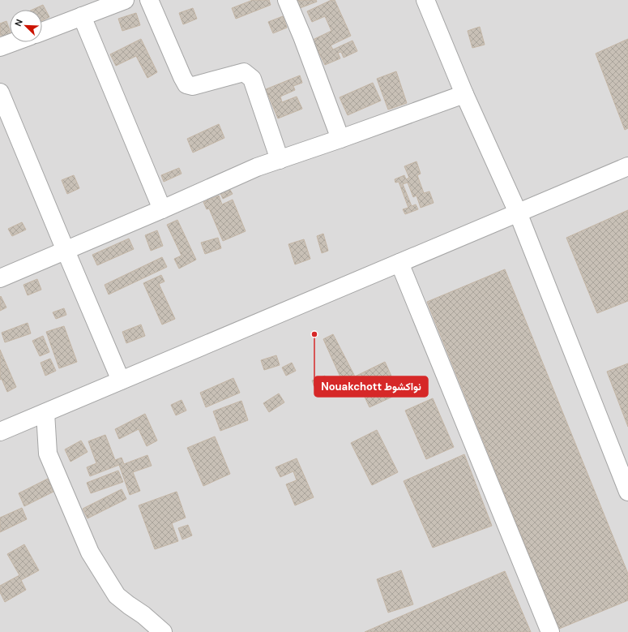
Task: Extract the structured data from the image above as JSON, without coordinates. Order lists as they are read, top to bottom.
{
  "places": ["Nouakchott نواكشوط"],
  "north": "top left"
}
